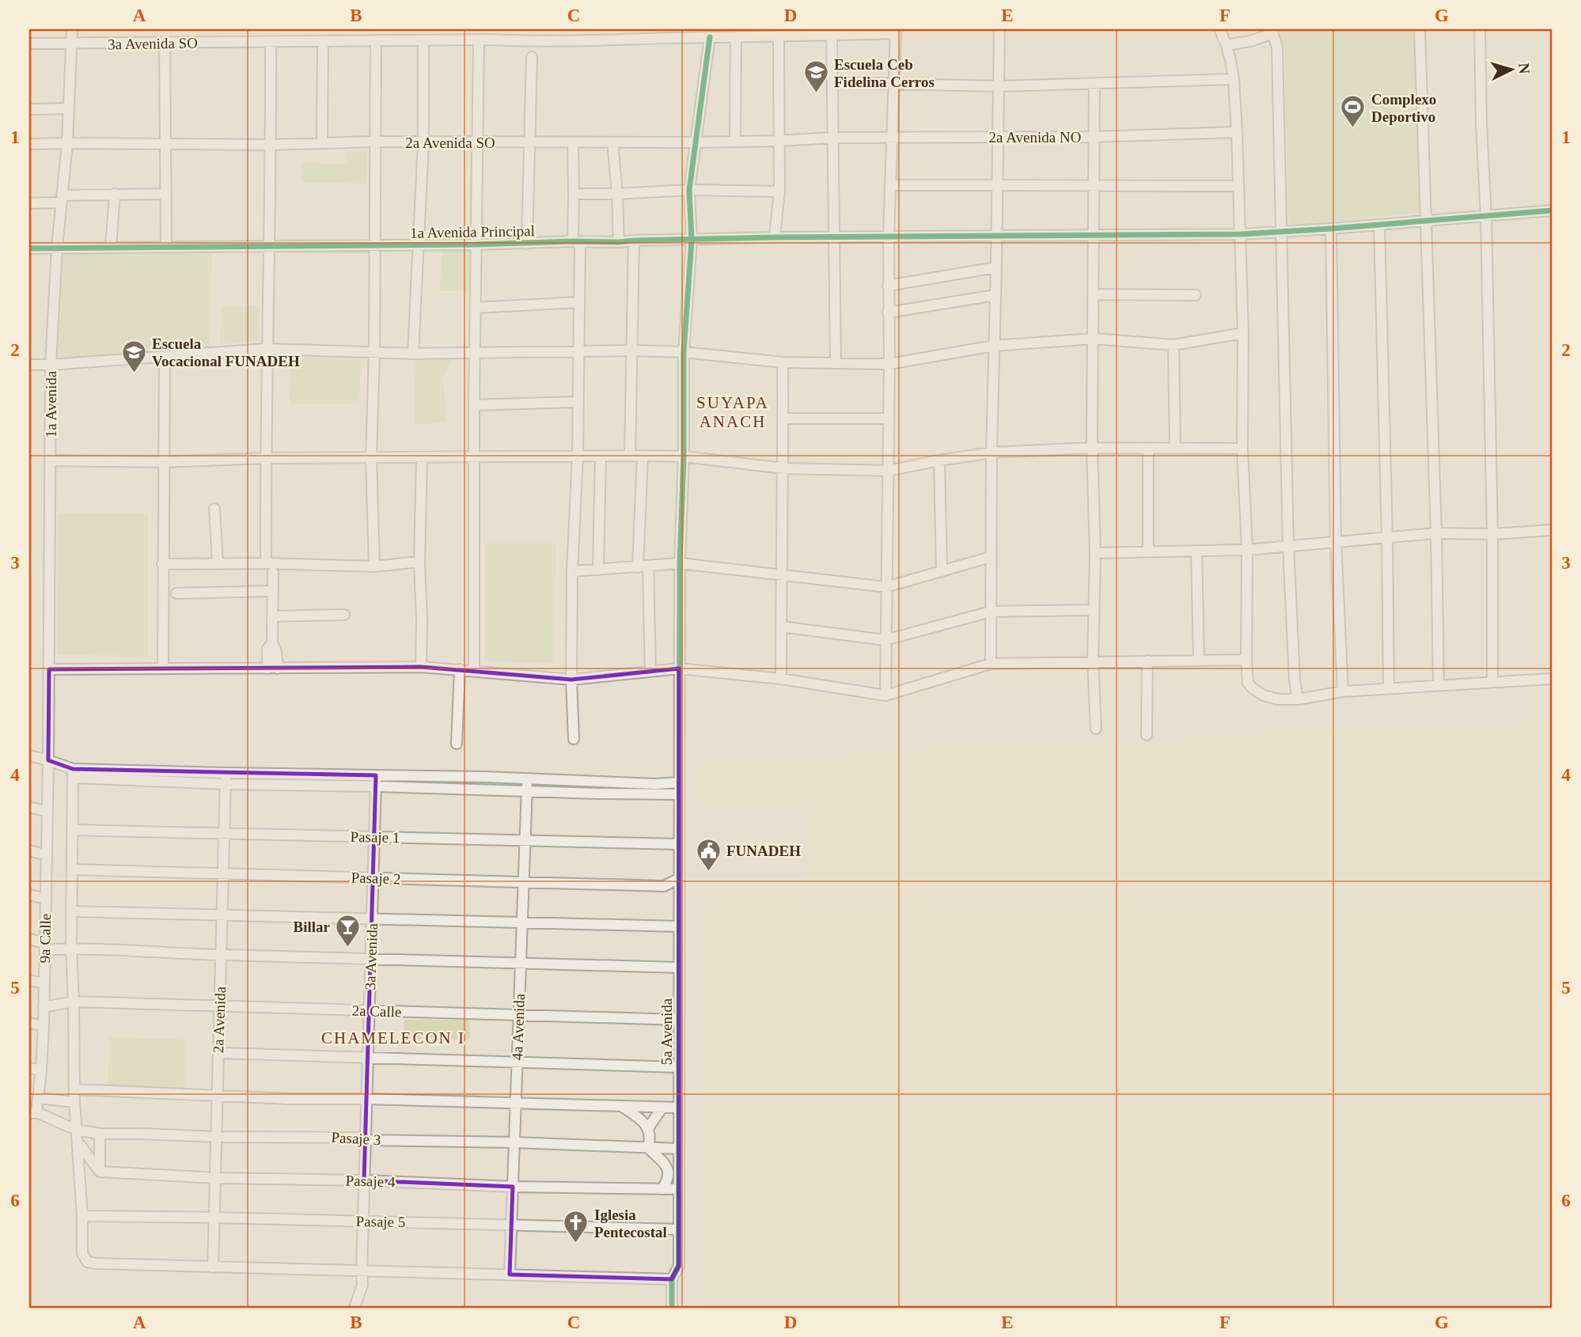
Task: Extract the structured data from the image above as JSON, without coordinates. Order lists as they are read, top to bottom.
{
  "streets": {
    "street": [
      "3a Avenida SO",
      "2a Avenida NO",
      "2a Avenida SO",
      "1a Avenida Principal",
      "1a Avenida",
      "Pasaje 1",
      "Pasaje 2",
      "9a Calle",
      "3a Avenida",
      "2a Calle",
      "2a Avenida",
      "4a Avenida",
      "5a Avenida",
      "Pasaje 3",
      "Pasaje 4",
      "Pasaje 5"
    ]
  },
  "crossings": [
    ["3a Avenida SO", "1a Avenida"],
    ["3a Avenida SO", "5a Avenida"],
    ["2a Avenida NO", "2a Avenida SO"],
    ["2a Avenida SO", "1a Avenida"],
    ["2a Avenida SO", "5a Avenida"],
    ["1a Avenida Principal", "1a Avenida"],
    ["1a Avenida Principal", "5a Avenida"],
    ["1a Avenida", "9a Calle"],
    ["Pasaje 1", "3a Avenida"],
    ["Pasaje 1", "2a Avenida"],
    ["Pasaje 1", "4a Avenida"],
    ["Pasaje 1", "5a Avenida"],
    ["Pasaje 2", "3a Avenida"],
    ["Pasaje 2", "2a Avenida"],
    ["Pasaje 2", "4a Avenida"],
    ["Pasaje 2", "5a Avenida"],
    ["9a Calle", "2a Calle"],
    ["9a Calle", "Pasaje 3"],
    ["3a Avenida", "2a Calle"],
    ["3a Avenida", "Pasaje 3"],
    ["3a Avenida", "Pasaje 4"],
    ["3a Avenida", "Pasaje 5"],
    ["2a Calle", "2a Avenida"],
    ["2a Calle", "4a Avenida"],
    ["2a Calle", "5a Avenida"],
    ["2a Avenida", "Pasaje 3"],
    ["2a Avenida", "Pasaje 4"],
    ["2a Avenida", "Pasaje 5"],
    ["4a Avenida", "Pasaje 3"],
    ["4a Avenida", "Pasaje 4"],
    ["4a Avenida", "Pasaje 5"],
    ["5a Avenida", "Pasaje 3"],
    ["5a Avenida", "Pasaje 4"],
    ["5a Avenida", "Pasaje 5"]
  ],
  "districts": ["SUYAPA ANACH", "CHAMELECON I"],
  "places": {
    "school or university": ["Escuela Ceb Fidelina Cerros", "Escuela Vocacional FUNADEH"],
    "sports": ["Complexo Deportivo"],
    "public building": ["FUNADEH"],
    "bar": ["Billar"],
    "church": ["Iglesia Pentecostal"]
  },
  "north": "right",
  "grid": {
    "columns": [
      "A",
      "B",
      "C",
      "D",
      "E",
      "F",
      "G"
    ],
    "rows": [
      "1",
      "2",
      "3",
      "4",
      "5",
      "6"
    ]
  }
}
